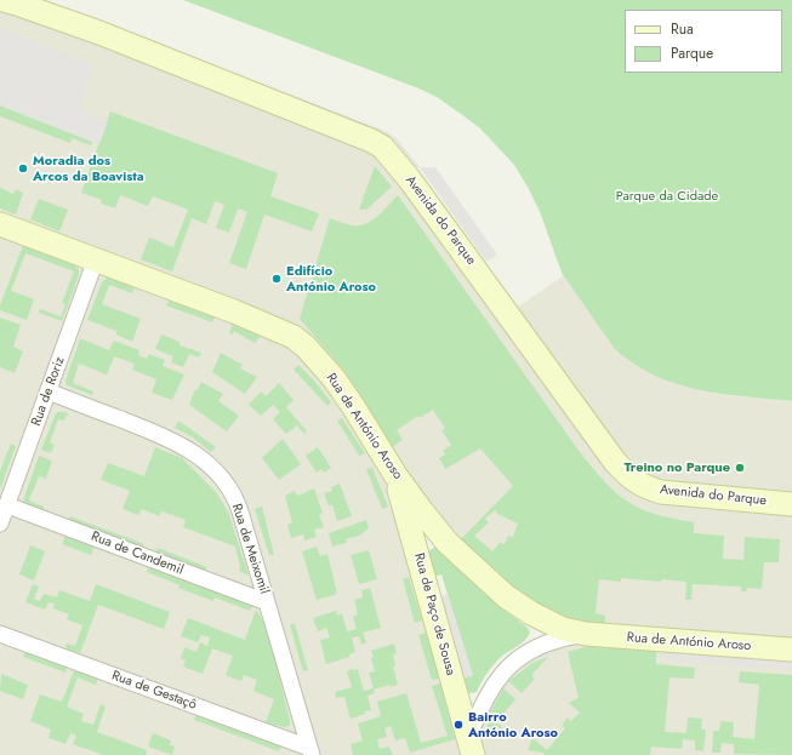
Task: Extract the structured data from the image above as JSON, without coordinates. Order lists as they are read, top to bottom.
{
  "streets": {
    "street": [
      "Avenida do Parque",
      "Rua de Roriz",
      "Rua de António Aroso",
      "Rua de Meixomil",
      "Rua de Candemil",
      "Rua de Paço de Sousa",
      "Rua de Gestaçô"
    ]
  },
  "crossings": [
    ["Rua de Roriz", "Rua de António Aroso"],
    ["Rua de Roriz", "Rua de Meixomil"],
    ["Rua de Roriz", "Rua de Candemil"],
    ["Rua de António Aroso", "Rua de Paço de Sousa"],
    ["Rua de Meixomil", "Rua de Candemil"],
    ["Rua de Meixomil", "Rua de Gestaçô"]
  ],
  "parks": ["Parque da Cidade"],
  "places": [
    "Moradia dos Arcos da Boavista",
    "Edifício António Aroso",
    "Treino no Parque",
    "Bairro António Aroso"
  ],
  "legend": ["Rua", "Parque"]
}
